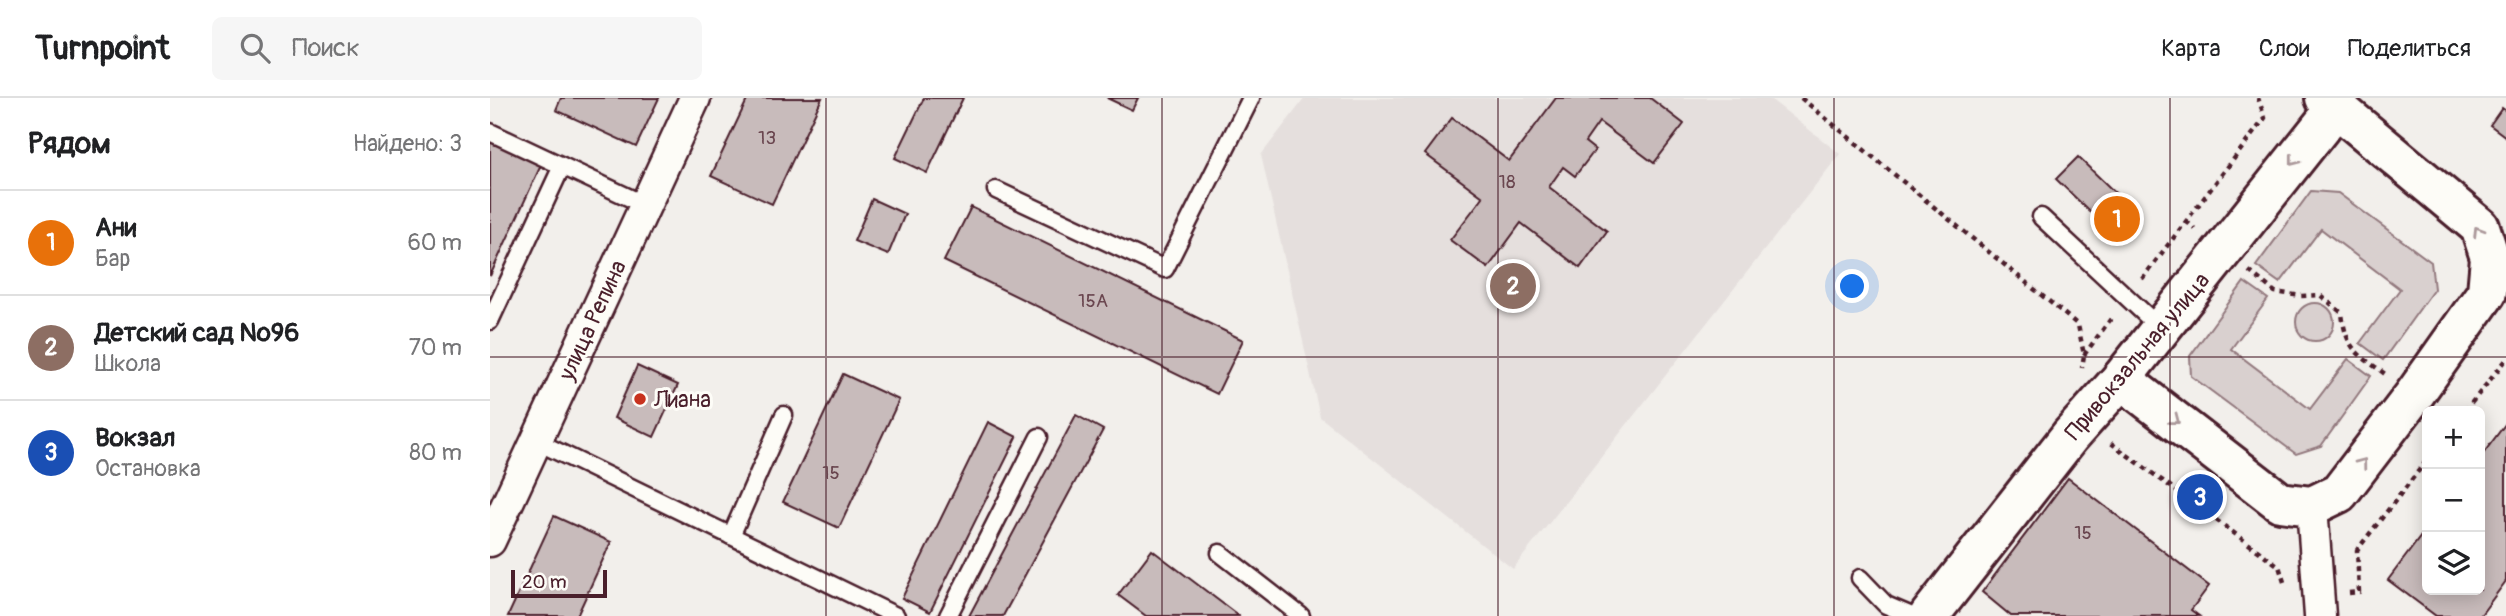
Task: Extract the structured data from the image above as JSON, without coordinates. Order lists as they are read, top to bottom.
{
  "streets": {
    "street": ["улица Репина", "Привокзальная улица"]
  },
  "places": ["Лиана"],
  "house_numbers": [
    "13",
    "18",
    "15А",
    "15",
    "15"
  ],
  "scale_bar": "20 m",
  "page": {
    "header": "Turnpoint",
    "search": "Поиск",
    "nav": ["Карта", "Слои", "Поделиться"],
    "heading": ["Рядом", "Найдено: 3"],
    "list": [
      {
        "mark": "1",
        "name": "Ани",
        "note": "Бар",
        "value": "60 m"
      },
      {
        "mark": "2",
        "name": "Детский сад №96",
        "note": "Школа",
        "value": "70 m"
      },
      {
        "mark": "3",
        "name": "Вокзал",
        "note": "Остановка",
        "value": "80 m"
      }
    ],
    "pins": ["1", "2", "3"],
    "map_buttons": ["+", "−"],
    "scale": "20 m"
  }
}
